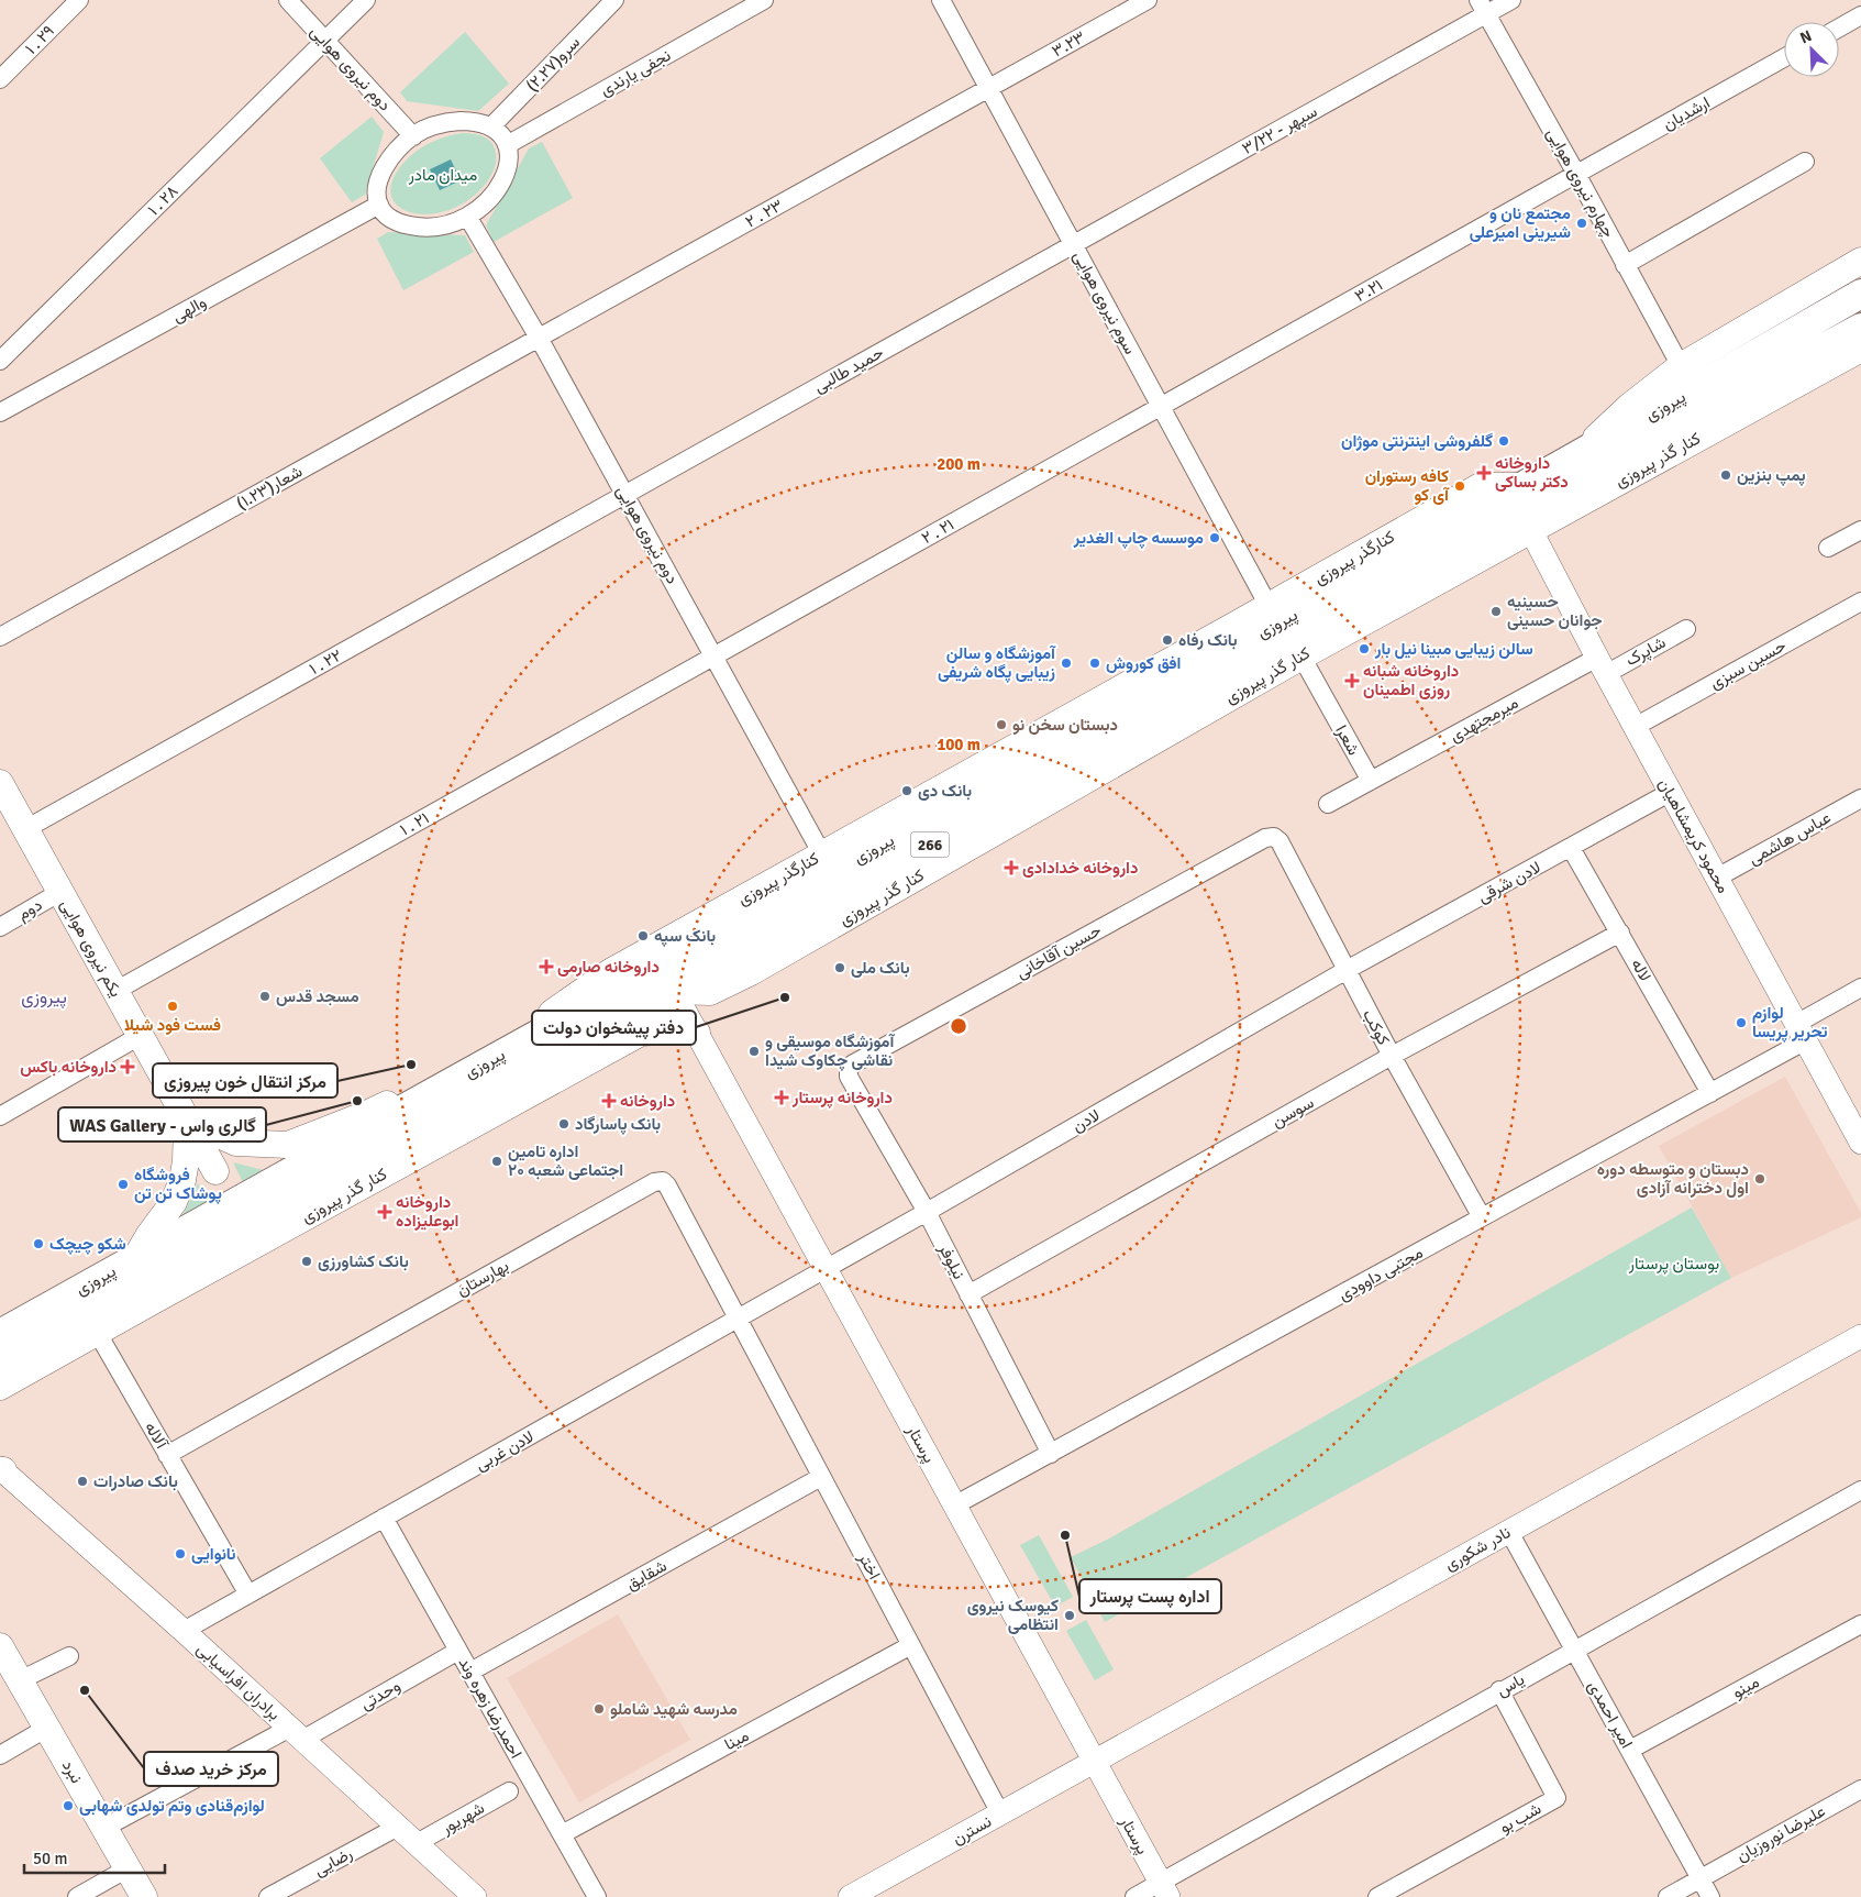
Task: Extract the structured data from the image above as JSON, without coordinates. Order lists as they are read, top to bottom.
{
  "streets": {
    "main road": [
      "پیروزی",
      "کنار گذر پیروزی",
      "کنارگذر پیروزی",
      "266",
      "یکم نیروی هوایی",
      "نبرد"
    ],
    "street": [
      "۱ . ۲۹",
      "۳.۲۳",
      "سرو(۲.۲۷)",
      "دوم نیروی هوایی",
      "نجفی یارندی",
      "ارشدیان",
      "سپهر - ۳/۲۲",
      "چهارم نیروی هوایی",
      "۱ . ۲۸",
      "۲ . ۲۳",
      "۳.۲۱",
      "سوم نیروی هوایی",
      "والهی",
      "حمید طالبی",
      "شعار(۱.۲۳)",
      "۲ . ۲۱",
      "شاپرک",
      "۱ . ۲۲",
      "حسین سبزی",
      "میرمجتهدی",
      "شعرا",
      "۱ . ۲۱",
      "محمود کریمشاهیان",
      "عباس هاشمی",
      "لادن شرقی",
      "دوم",
      "حسین آقاخانی",
      "لاله",
      "کوکب",
      "سوسن",
      "لادن",
      "نیلوفر",
      "مجتبی داوودی",
      "بهارستان",
      "آلاله",
      "پرستار",
      "لادن غربی",
      "نادر شکوری",
      "اختر",
      "شقایق",
      "برادران افراسیابی",
      "یاس",
      "مینو",
      "وحدتی",
      "احمدرضا زهره وند",
      "امیر احمدی",
      "مینا",
      "شهریور",
      "شب بو",
      "نسترن",
      "علیرضا نوروزیان",
      "رضایی"
    ]
  },
  "crossings": [
    ["۳.۲۳", "۲ . ۲۳"],
    ["۳.۲۳", "سوم نیروی هوایی"],
    ["سرو(۲.۲۷)", "دوم نیروی هوایی"],
    ["سرو(۲.۲۷)", "نجفی یارندی"],
    ["سرو(۲.۲۷)", "والهی"],
    ["دوم نیروی هوایی", "نجفی یارندی"],
    ["دوم نیروی هوایی", "۱ . ۲۸"],
    ["دوم نیروی هوایی", "۲ . ۲۳"],
    ["دوم نیروی هوایی", "والهی"],
    ["دوم نیروی هوایی", "حمید طالبی"],
    ["دوم نیروی هوایی", "شعار(۱.۲۳)"],
    ["دوم نیروی هوایی", "۲ . ۲۱"],
    ["دوم نیروی هوایی", "کنارگذر پیروزی"],
    ["دوم نیروی هوایی", "۱ . ۲۲"],
    ["دوم نیروی هوایی", "۱ . ۲۱"],
    ["نجفی یارندی", "والهی"],
    ["ارشدیان", "چهارم نیروی هوایی"],
    ["ارشدیان", "۳.۲۱"],
    ["سپهر - ۳/۲۲", "چهارم نیروی هوایی"],
    ["سپهر - ۳/۲۲", "سوم نیروی هوایی"],
    ["سپهر - ۳/۲۲", "حمید طالبی"],
    ["چهارم نیروی هوایی", "۳.۲۱"],
    ["۲ . ۲۳", "سوم نیروی هوایی"],
    ["۲ . ۲۳", "شعار(۱.۲۳)"],
    ["۳.۲۱", "سوم نیروی هوایی"],
    ["۳.۲۱", "۲ . ۲۱"],
    ["سوم نیروی هوایی", "حمید طالبی"],
    ["سوم نیروی هوایی", "۲ . ۲۱"],
    ["سوم نیروی هوایی", "کنارگذر پیروزی"],
    ["حمید طالبی", "۱ . ۲۲"],
    ["پیروزی", "کنار گذر پیروزی"],
    ["پیروزی", "کنارگذر پیروزی"],
    ["پیروزی", "شعرا"],
    ["پیروزی", "پرستار"],
    ["کنار گذر پیروزی", "شعرا"],
    ["کنار گذر پیروزی", "محمود کریمشاهیان"],
    ["کنار گذر پیروزی", "آلاله"],
    ["کنار گذر پیروزی", "پرستار"],
    ["۲ . ۲۱", "۱ . ۲۱"],
    ["شاپرک", "میرمجتهدی"],
    ["شاپرک", "محمود کریمشاهیان"],
    ["۱ . ۲۲", "یکم نیروی هوایی"],
    ["حسین سبزی", "محمود کریمشاهیان"],
    ["میرمجتهدی", "شعرا"],
    ["میرمجتهدی", "محمود کریمشاهیان"],
    ["۱ . ۲۱", "یکم نیروی هوایی"],
    ["محمود کریمشاهیان", "عباس هاشمی"],
    ["محمود کریمشاهیان", "لادن شرقی"],
    ["محمود کریمشاهیان", "مجتبی داوودی"],
    ["لادن شرقی", "لاله"],
    ["لادن شرقی", "کوکب"],
    ["لادن شرقی", "لادن"],
    ["دوم", "یکم نیروی هوایی"],
    ["حسین آقاخانی", "کوکب"],
    ["حسین آقاخانی", "نیلوفر"],
    ["لاله", "سوسن"],
    ["لاله", "مجتبی داوودی"],
    ["کوکب", "سوسن"],
    ["کوکب", "لادن"],
    ["کوکب", "مجتبی داوودی"],
    ["سوسن", "نیلوفر"],
    ["لادن", "نیلوفر"],
    ["لادن", "پرستار"],
    ["لادن", "لادن غربی"],
    ["نیلوفر", "مجتبی داوودی"],
    ["مجتبی داوودی", "پرستار"],
    ["بهارستان", "آلاله"],
    ["بهارستان", "لادن غربی"],
    ["بهارستان", "اختر"],
    ["آلاله", "لادن غربی"],
    ["پرستار", "لادن غربی"],
    ["پرستار", "نادر شکوری"],
    ["پرستار", "یاس"],
    ["پرستار", "نسترن"],
    ["لادن غربی", "اختر"],
    ["لادن غربی", "برادران افراسیابی"],
    ["لادن غربی", "احمدرضا زهره وند"],
    ["نادر شکوری", "امیر احمدی"],
    ["نادر شکوری", "نسترن"],
    ["اختر", "شقایق"],
    ["اختر", "مینا"],
    ["اختر", "نسترن"],
    ["شقایق", "احمدرضا زهره وند"],
    ["برادران افراسیابی", "وحدتی"],
    ["برادران افراسیابی", "شهریور"],
    ["برادران افراسیابی", "رضایی"],
    ["یاس", "امیر احمدی"],
    ["یاس", "شب بو"],
    ["مینو", "امیر احمدی"],
    ["وحدتی", "احمدرضا زهره وند"],
    ["وحدتی", "نبرد"],
    ["احمدرضا زهره وند", "مینا"],
    ["امیر احمدی", "علیرضا نوروزیان"]
  ],
  "districts": ["پیروزی"],
  "parks": ["میدان مادر", "بوستان پرستار"],
  "places": {
    "other": [
      "مجتمع نان و شیرینی امیرعلی",
      "گلفروشی اینترنتی موژان",
      "پمپ بنزین",
      "کافه رستوران آی کو",
      "موسسه چاپ الغدیر",
      "حسینیه جوانان حسینی",
      "بانک رفاه",
      "سالن زیبایی مبینا نیل بار",
      "آموزشگاه و سالن زیبایی پگاه شریفی",
      "افق کوروش",
      "دبستان سخن نو",
      "بانک دی",
      "بانک سپه",
      "بانک ملی",
      "مسجد قدس",
      "دفتر پیشخوان دولت",
      "فست فود شیلا",
      "لوازم تحریر پریسا",
      "آموزشگاه موسیقی و نقاشی چکاوک شیدا",
      "مرکز انتقال خون پیروزی",
      "WAS Gallery - گالری واس",
      "بانک پاسارگاد",
      "اداره تامین اجتماعی شعبه ۲۰",
      "دبستان و متوسطه دوره اول دخترانه آزادی",
      "فروشگاه پوشاک تن تن",
      "شکو چیچک",
      "بانک کشاورزی",
      "بانک صادرات",
      "اداره پست پرستار",
      "نانوایی",
      "کیوسک نیروی انتظامی",
      "مرکز خرید صدف",
      "مدرسه شهید شاملو",
      "لوازم‌قنادی وتم تولدی شهابی"
    ],
    "health": [
      "داروخانه دکتر بساکی",
      "داروخانه شبانه روزی اطمینان",
      "داروخانه خدادادی",
      "داروخانه صارمی",
      "داروخانه باکس",
      "داروخانه پرستار",
      "داروخانه",
      "داروخانه ابوعلیزاده"
    ]
  },
  "scale_bar": "50 m",
  "north": "top left",
  "rings": ["200 m", "100 m"]
}
